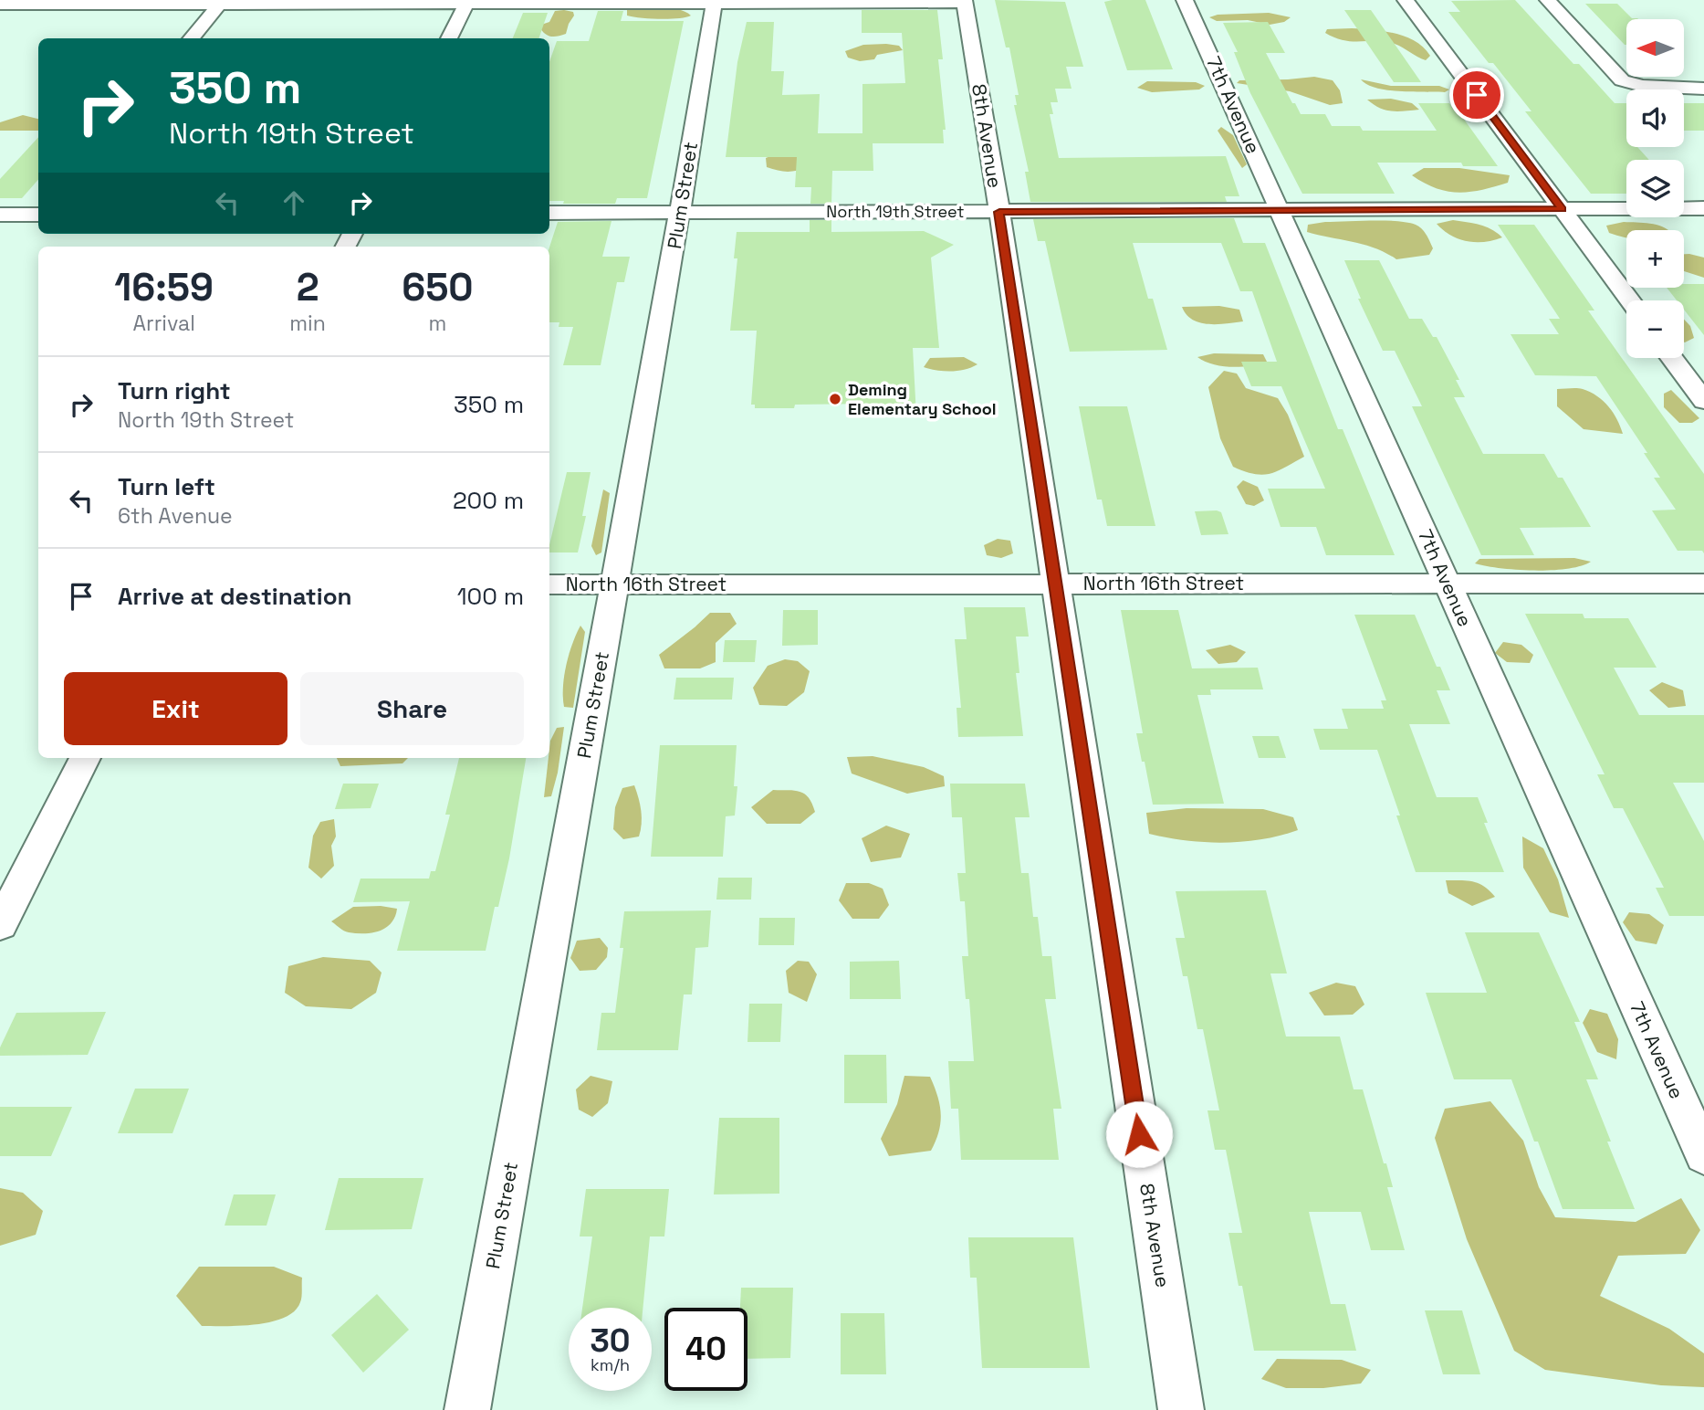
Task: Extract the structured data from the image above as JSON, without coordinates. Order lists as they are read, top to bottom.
{
  "streets": {
    "street": [
      "7th Avenue",
      "8th Avenue",
      "Plum Street",
      "North 19th Street",
      "North 16th Street"
    ]
  },
  "crossings": [
    ["7th Avenue", "North 19th Street"],
    ["7th Avenue", "North 16th Street"],
    ["8th Avenue", "North 19th Street"],
    ["8th Avenue", "North 16th Street"],
    ["Plum Street", "North 19th Street"],
    ["Plum Street", "North 16th Street"]
  ],
  "places": ["Deming Elementary School"],
  "north": "left",
  "page": {
    "map_buttons": ["+", "−"],
    "turn": ["350 m", "North 19th Street"],
    "eta": [
      "16:59",
      "Arrival",
      "2",
      "min",
      "650",
      "m"
    ],
    "list": [
      {
        "name": "Turn right",
        "note": "North 19th Street",
        "value": "350 m"
      },
      {
        "name": "Turn left",
        "note": "6th Avenue",
        "value": "200 m"
      },
      {
        "name": "Arrive at destination",
        "value": "100 m"
      }
    ],
    "buttons": ["Exit", "Share"],
    "speed": "30 km/h",
    "limit": "40"
  }
}
